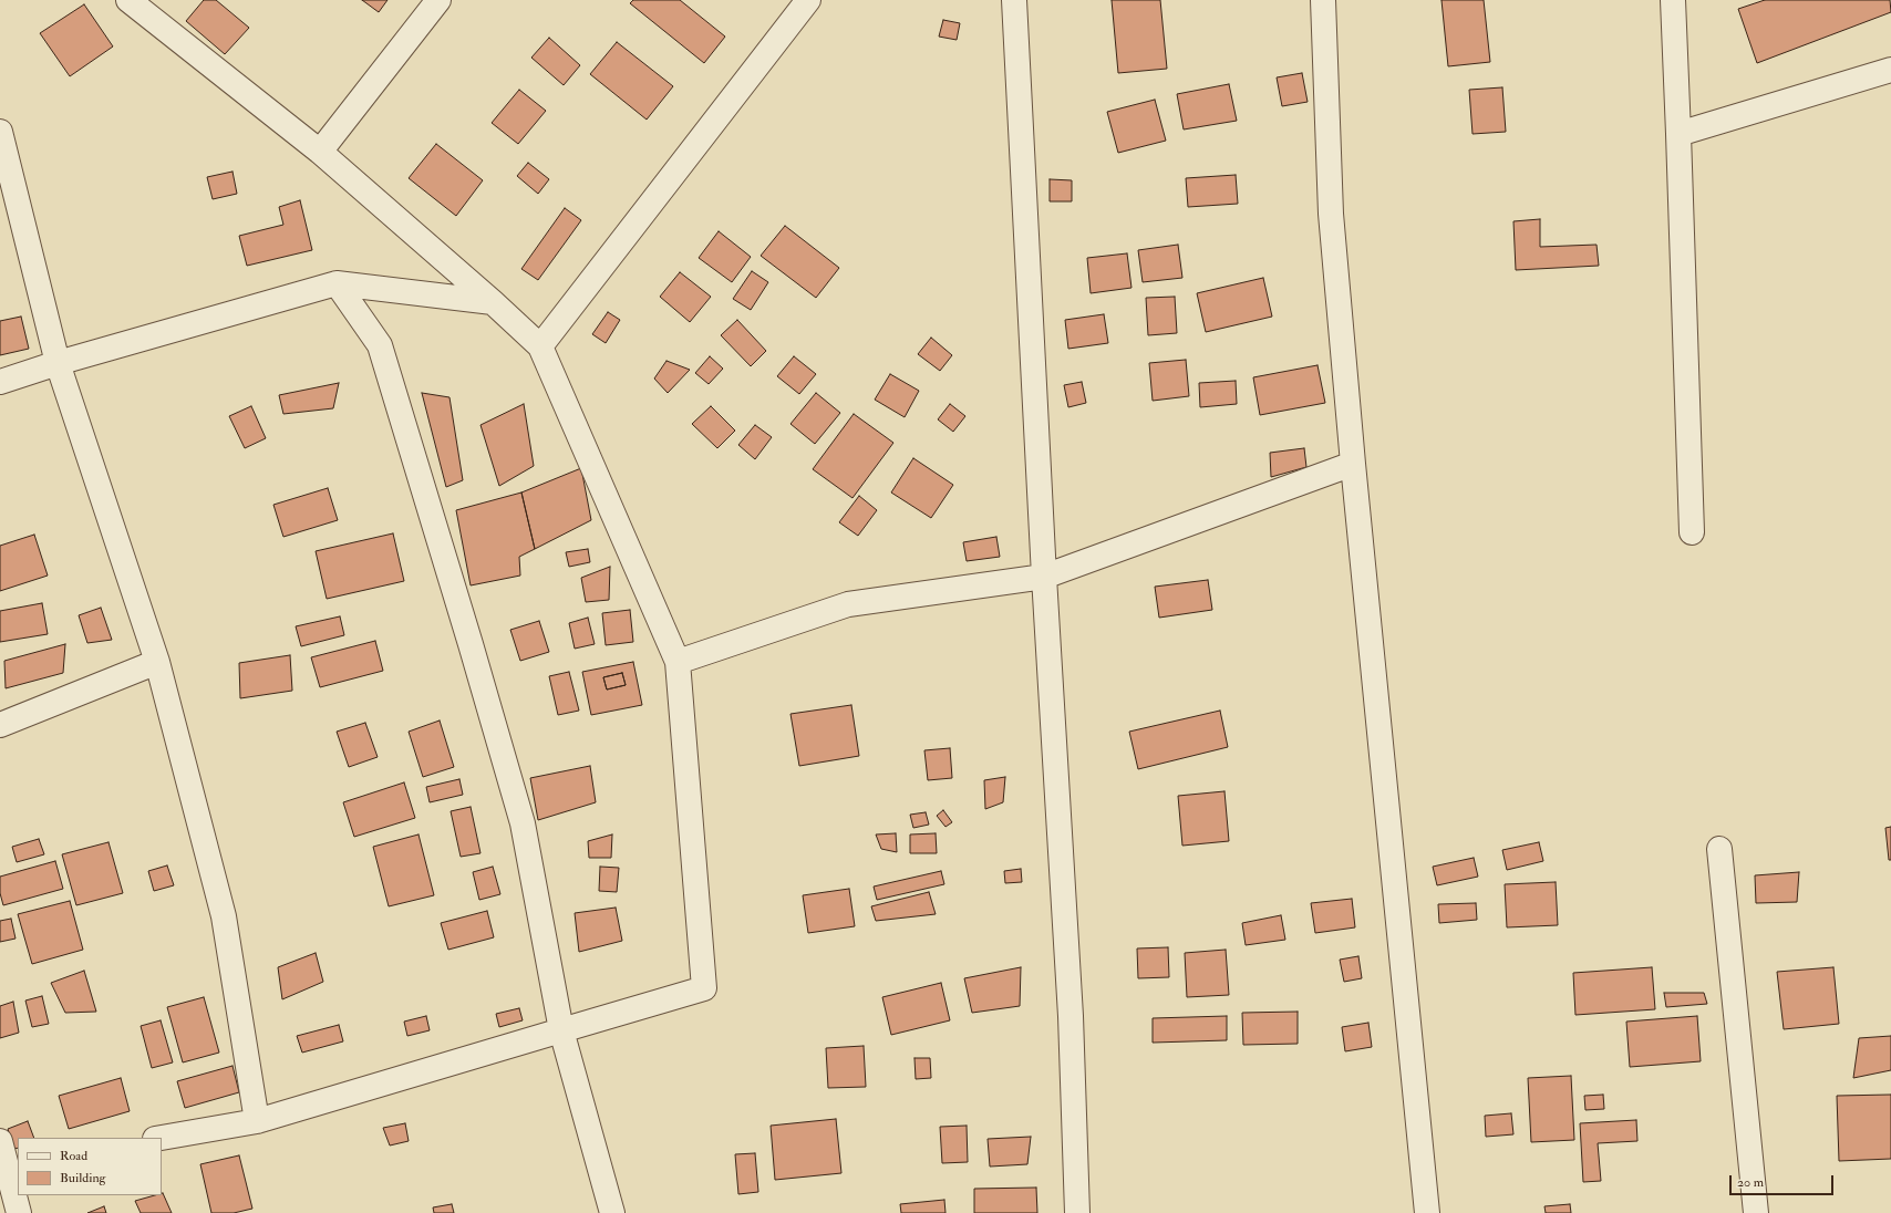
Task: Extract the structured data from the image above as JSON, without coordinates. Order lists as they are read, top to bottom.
{
  "legend": ["Road", "Building"],
  "scale_bar": "20 m"
}
